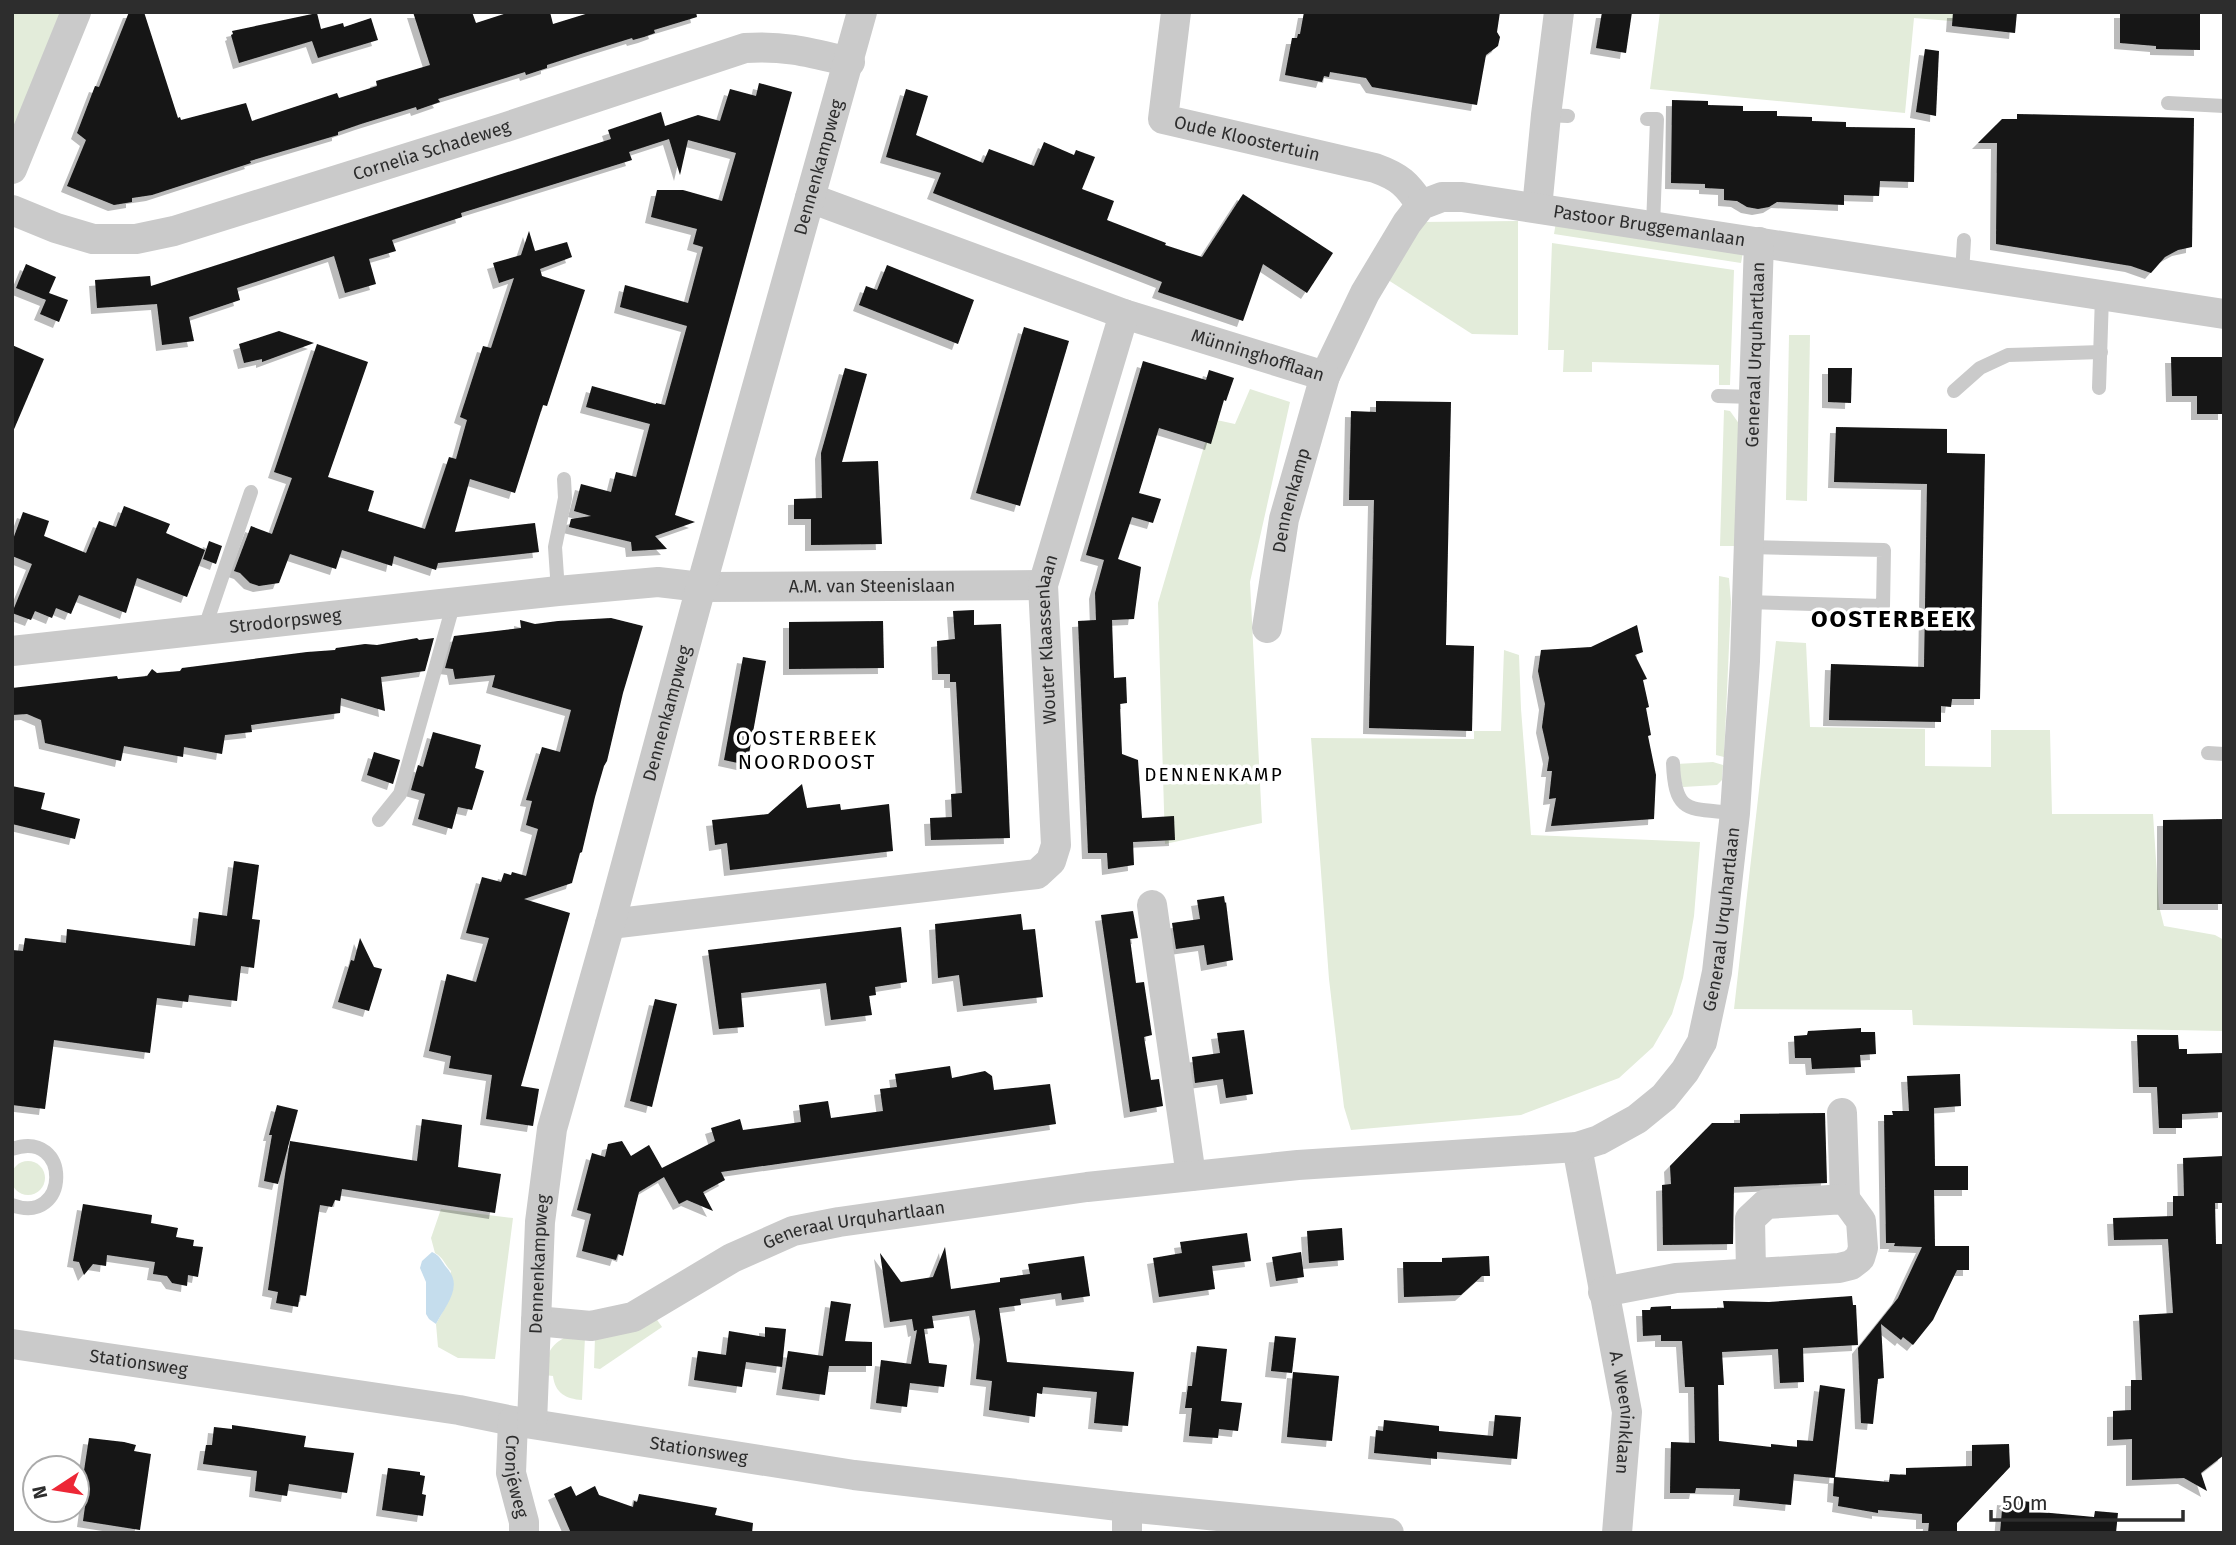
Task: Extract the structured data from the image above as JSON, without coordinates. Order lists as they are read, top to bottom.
{
  "streets": {
    "street": [
      "Oude Kloostertuin",
      "Cornelia Schadeweg",
      "Dennenkampweg",
      "Pastoor Bruggemanlaan",
      "Münninghofflaan",
      "Generaal Urquhartlaan",
      "Dennenkamp",
      "A.M. van Steenislaan",
      "Strodorpsweg",
      "Wouter Klaassenlaan",
      "Stationsweg",
      "A. Weeninklaan",
      "Cronjéweg"
    ]
  },
  "crossings": [
    ["Oude Kloostertuin", "Pastoor Bruggemanlaan"],
    ["Oude Kloostertuin", "Münninghofflaan"],
    ["Cornelia Schadeweg", "Dennenkampweg"],
    ["Dennenkampweg", "Generaal Urquhartlaan"],
    ["Dennenkampweg", "A.M. van Steenislaan"],
    ["Dennenkampweg", "Strodorpsweg"],
    ["Dennenkampweg", "Wouter Klaassenlaan"],
    ["Dennenkampweg", "Stationsweg"],
    ["Dennenkampweg", "Cronjéweg"],
    ["Pastoor Bruggemanlaan", "Münninghofflaan"],
    ["Pastoor Bruggemanlaan", "Generaal Urquhartlaan"],
    ["Münninghofflaan", "Dennenkamp"],
    ["Münninghofflaan", "Wouter Klaassenlaan"],
    ["Generaal Urquhartlaan", "A. Weeninklaan"],
    ["A.M. van Steenislaan", "Strodorpsweg"],
    ["A.M. van Steenislaan", "Wouter Klaassenlaan"],
    ["Stationsweg", "Cronjéweg"]
  ],
  "districts": ["OOSTERBEEK", "OOSTERBEEK NOORDOOST", "DENNENKAMP"],
  "scale_bar": "50 m",
  "north": "left"
}
